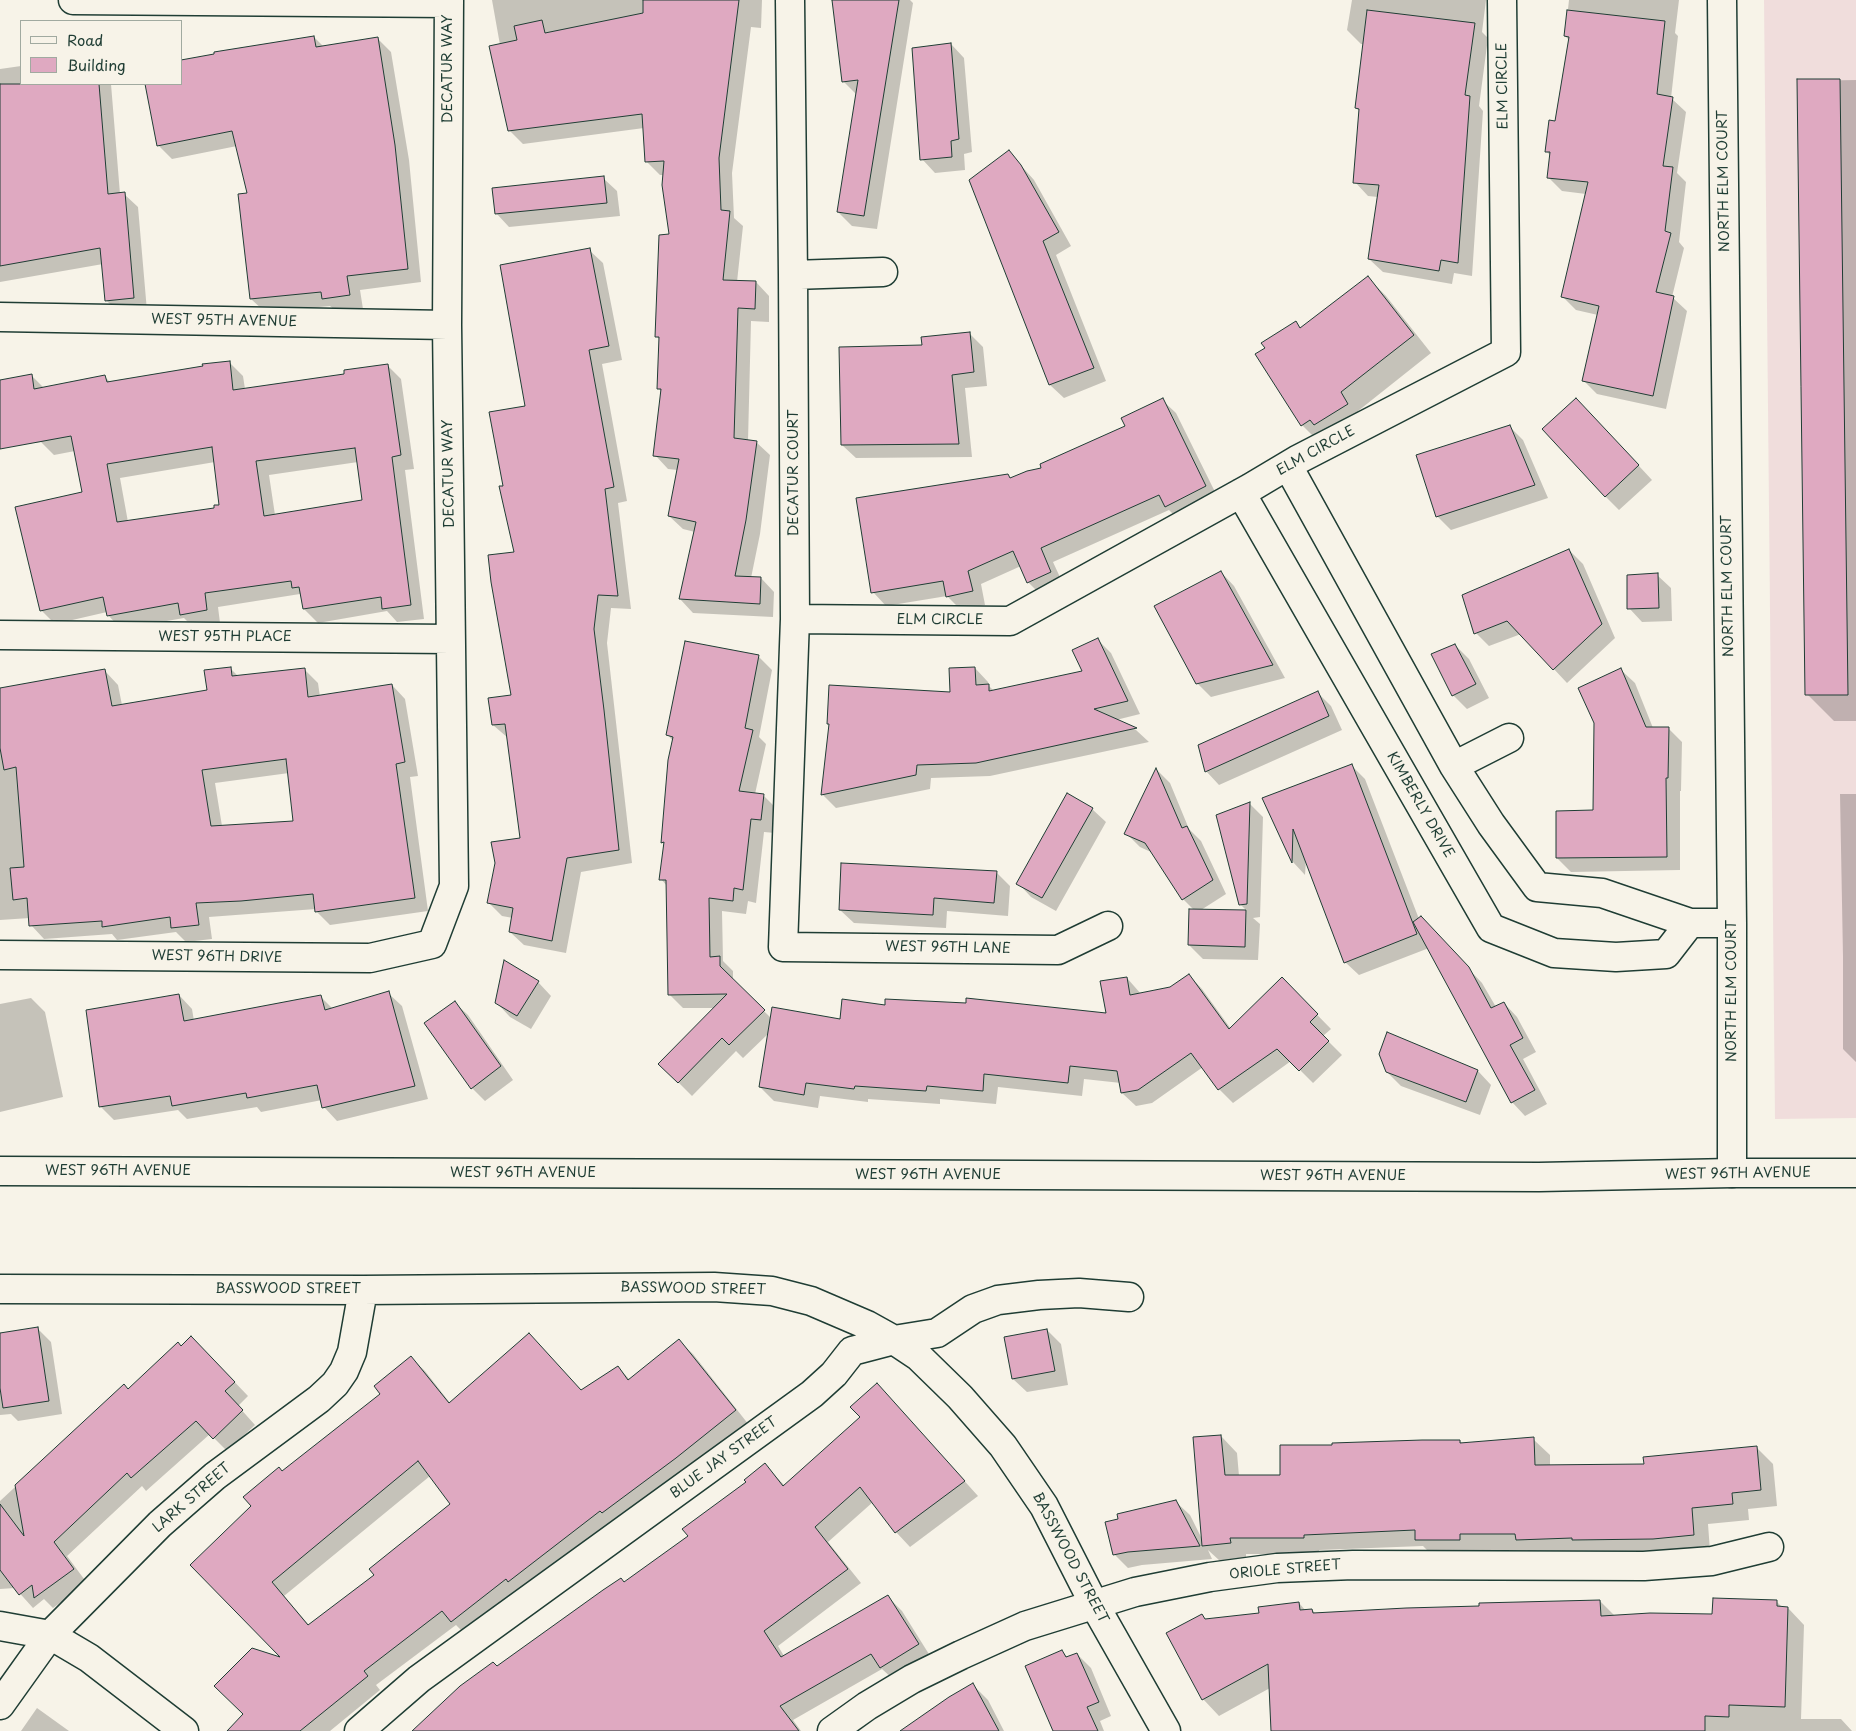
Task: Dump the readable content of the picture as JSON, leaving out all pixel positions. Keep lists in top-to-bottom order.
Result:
{
  "streets": {
    "street": [
      "DECATUR WAY",
      "ELM CIRCLE",
      "NORTH ELM COURT",
      "WEST 95TH AVENUE",
      "DECATUR COURT",
      "WEST 95TH PLACE",
      "KIMBERLY DRIVE",
      "WEST 96TH LANE",
      "WEST 96TH DRIVE",
      "WEST 96TH AVENUE",
      "BASSWOOD STREET",
      "BLUE JAY STREET",
      "LARK STREET",
      "ORIOLE STREET"
    ]
  },
  "crossings": [
    ["DECATUR WAY", "WEST 95TH AVENUE"],
    ["DECATUR WAY", "WEST 95TH PLACE"],
    ["DECATUR WAY", "WEST 96TH DRIVE"],
    ["ELM CIRCLE", "DECATUR COURT"],
    ["ELM CIRCLE", "KIMBERLY DRIVE"],
    ["NORTH ELM COURT", "WEST 96TH AVENUE"],
    ["DECATUR COURT", "WEST 96TH LANE"],
    ["BASSWOOD STREET", "BLUE JAY STREET"],
    ["BASSWOOD STREET", "LARK STREET"],
    ["BASSWOOD STREET", "ORIOLE STREET"]
  ],
  "legend": ["Road", "Building"]
}
